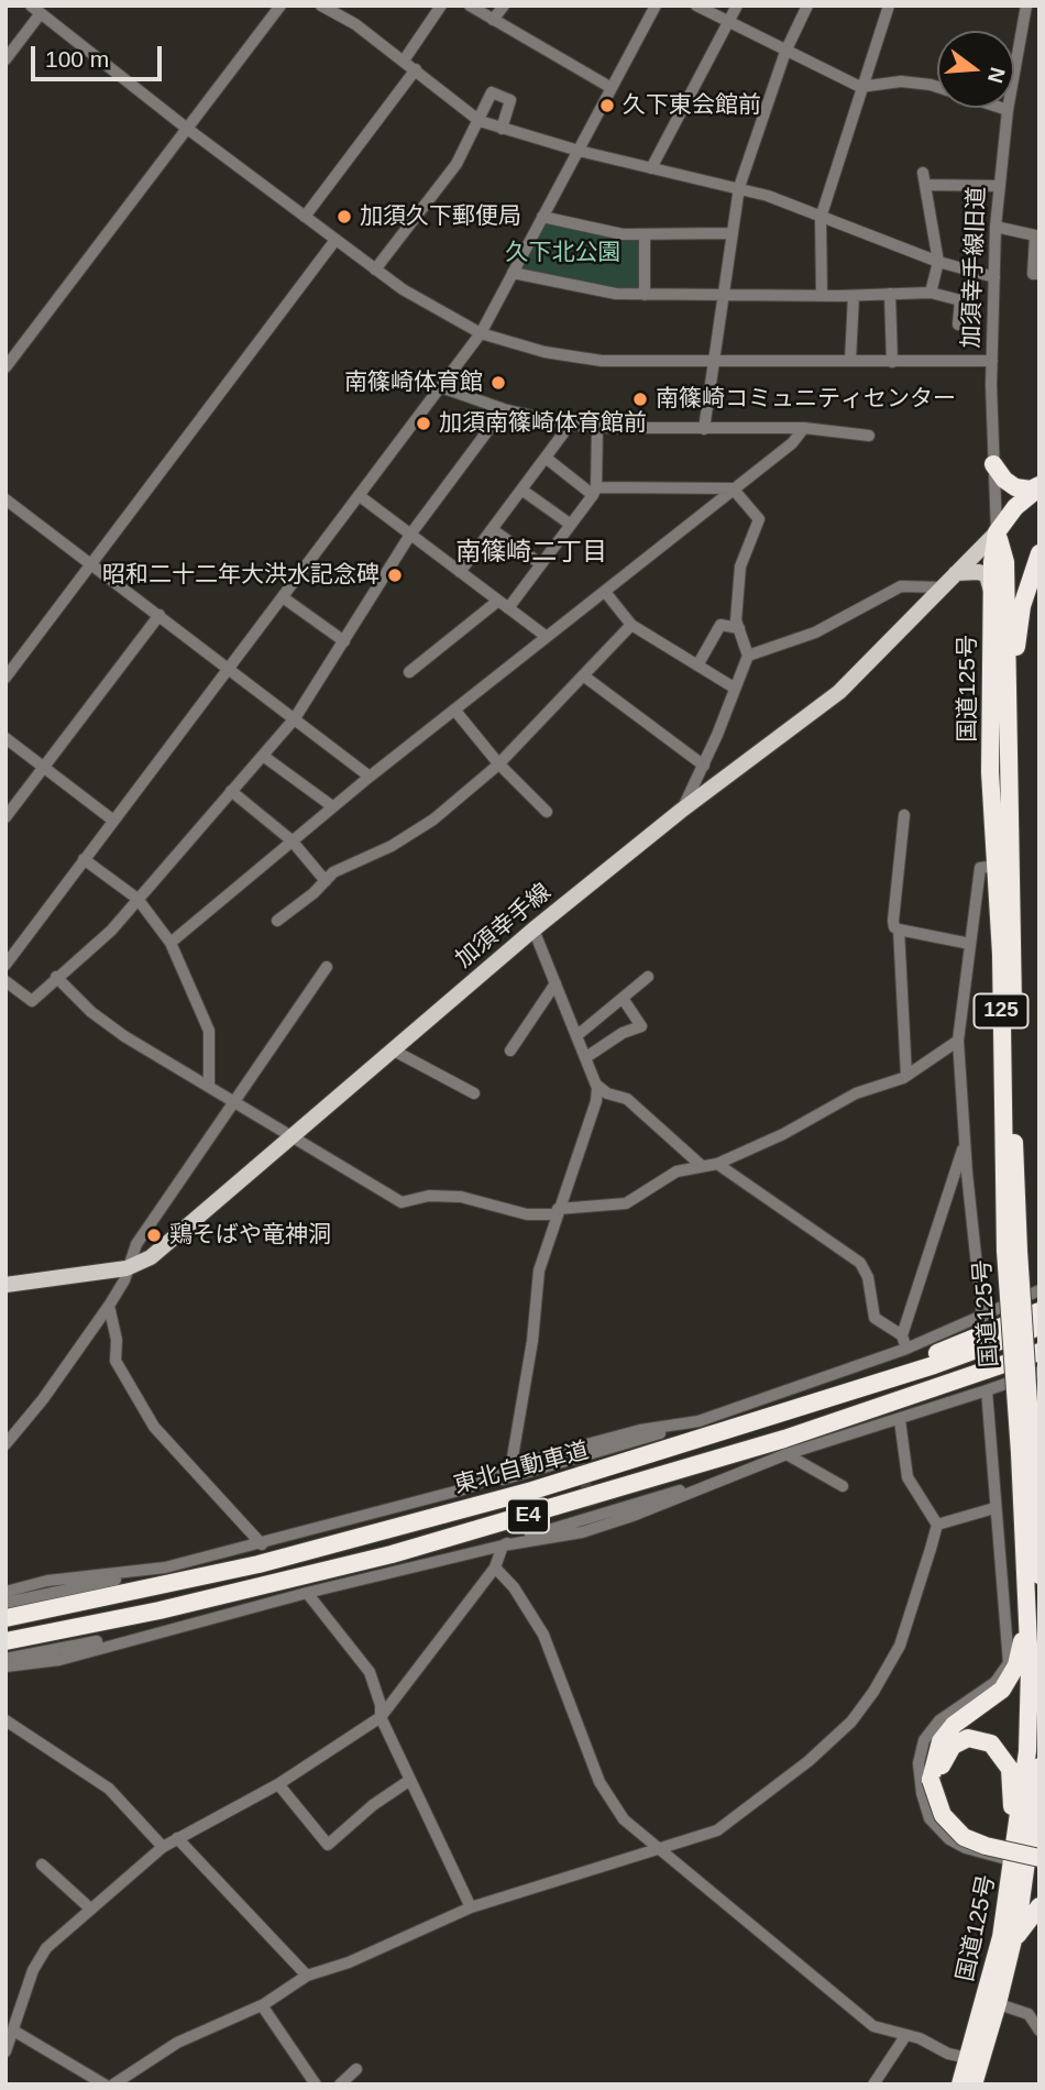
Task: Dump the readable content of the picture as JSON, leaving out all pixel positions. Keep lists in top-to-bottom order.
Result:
{
  "streets": {
    "highway": [
      "国道125号",
      "125",
      "東北自動車道",
      "E4"
    ],
    "main road": ["加須幸手線"],
    "street": ["加須幸手線旧道"]
  },
  "crossings": [
    ["加須幸手線旧道", "国道125号"],
    ["加須幸手線旧道", "加須幸手線"],
    ["国道125号", "加須幸手線"]
  ],
  "districts": ["南篠崎二丁目"],
  "parks": ["久下北公園"],
  "places": [
    "久下東会館前",
    "加須久下郵便局",
    "南篠崎体育館",
    "南篠崎コミュニティセンター",
    "加須南篠崎体育館前",
    "昭和二十二年大洪水記念碑",
    "鶏そばや竜神洞"
  ],
  "scale_bar": "100 m",
  "north": "right"
}
